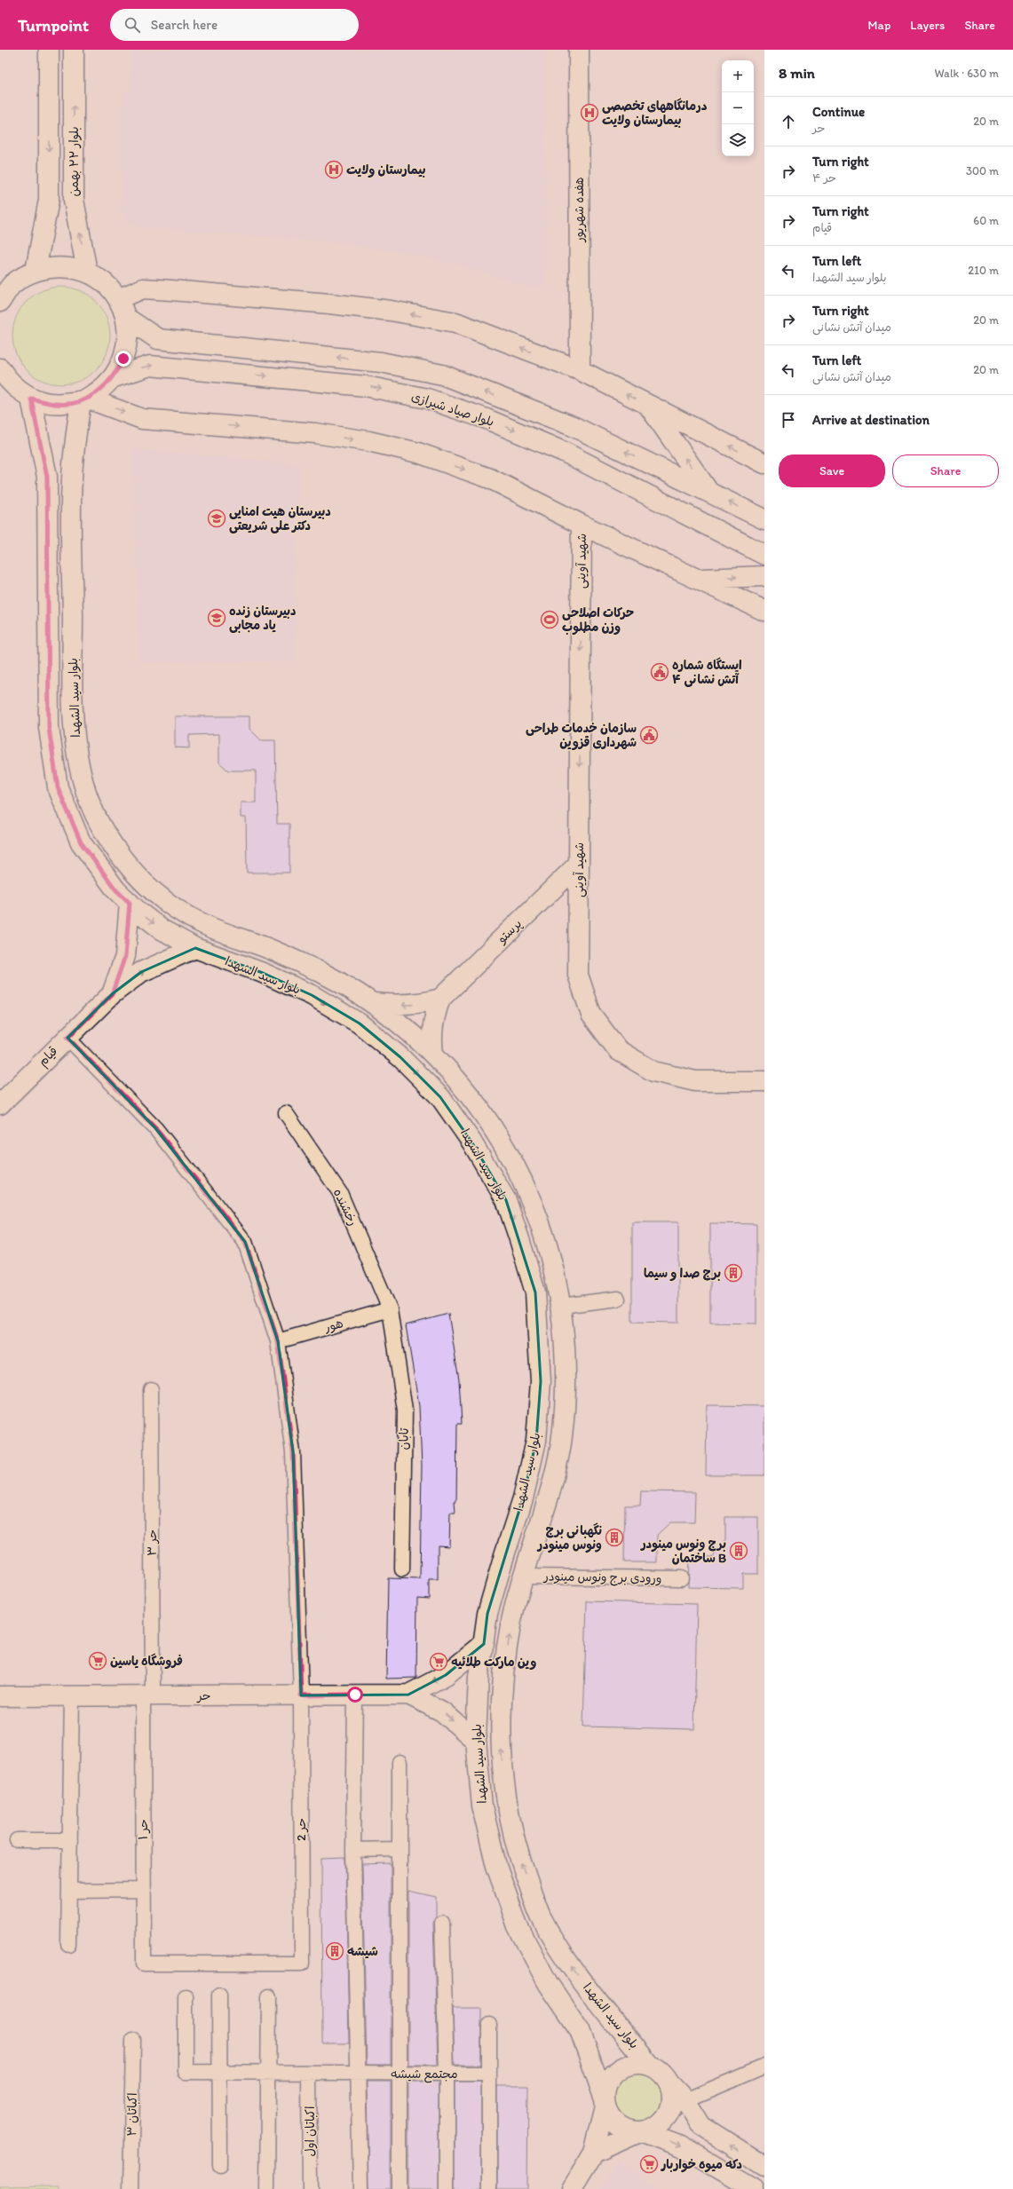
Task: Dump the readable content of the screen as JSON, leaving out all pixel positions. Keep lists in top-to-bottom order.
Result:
{
  "streets": {
    "main road": [
      "بلوار ۲۲ بهمن",
      "هفده شهریور",
      "بلوار صیاد شیرازی",
      "شهید آوینی",
      "بلوار سید الشهدا",
      "پرستو",
      "قیام",
      "حر"
    ],
    "street": [
      "رخشنده",
      "هور",
      "تابان",
      "حر ۳",
      "ورودی برج ونوس مینودر",
      "حر ۱",
      "حر 2",
      "مجتمع شیشه",
      "اکباتان ۳",
      "اکباتان اول"
    ]
  },
  "crossings": [
    ["شهید آوینی", "پرستو"],
    ["بلوار سید الشهدا", "پرستو"],
    ["بلوار سید الشهدا", "قیام"],
    ["بلوار سید الشهدا", "ورودی برج ونوس مینودر"],
    ["بلوار سید الشهدا", "حر"],
    ["قیام", "حر 2"],
    ["رخشنده", "هور"],
    ["رخشنده", "تابان"],
    ["هور", "تابان"],
    ["هور", "حر 2"],
    ["حر ۳", "حر"],
    ["حر ۳", "حر ۱"],
    ["حر", "حر ۱"],
    ["حر", "حر 2"],
    ["حر ۱", "حر 2"],
    ["مجتمع شیشه", "اکباتان اول"]
  ],
  "one_way": ["شهید آوینی"],
  "places": {
    "hospital": ["درمانگاههای تخصصی بیمارستان ولایت", "بیمارستان ولایت"],
    "school or university": ["دبیرستان هیت امنایی دکتر علی شریعتی", "دبیرستان زنده یاد مجابی"],
    "sports": ["حرکات اصلاحی وزن مطلوب"],
    "public building": ["ایستگاه شماره ۴ آتش نشانی", "سازمان خدمات طراحی شهرداری قزوین"],
    "building": [
      "برج صدا و سیما",
      "نگهبانی برج ونوس مینودر",
      "برج ونوس مینودر ساختمان B",
      "شیشه"
    ],
    "supermarket": ["فروشگاه یاسین", "وین مارکت طلائیه", "دکه میوه خواربار"]
  },
  "page": {
    "header": "Turnpoint",
    "search": "Search here",
    "nav": ["Map", "Layers", "Share"],
    "heading": ["8 min", "Walk · 630 m"],
    "map_buttons": ["+", "−"],
    "list": [
      ["Continue", "حر", "20 m"],
      ["Turn right", "حر ۴", "300 m"],
      ["Turn right", "قیام", "60 m"],
      ["Turn left", "بلوار سید الشهدا", "210 m"],
      ["Turn right", "میدان آتش نشانی", "20 m"],
      ["Turn left", "میدان آتش نشانی", "20 m"],
      "Arrive at destination"
    ],
    "buttons": ["Save", "Share"]
  }
}
